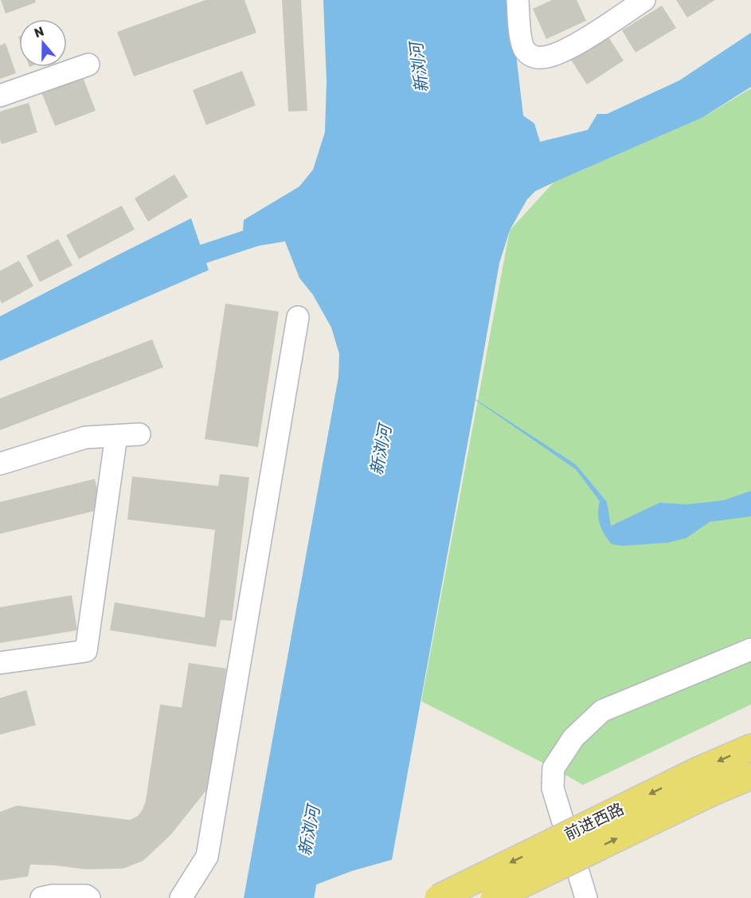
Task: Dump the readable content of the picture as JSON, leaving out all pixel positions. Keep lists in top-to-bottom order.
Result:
{
  "streets": {
    "main road": ["前进西路"]
  },
  "water": ["新浏河"],
  "north": "top"
}
